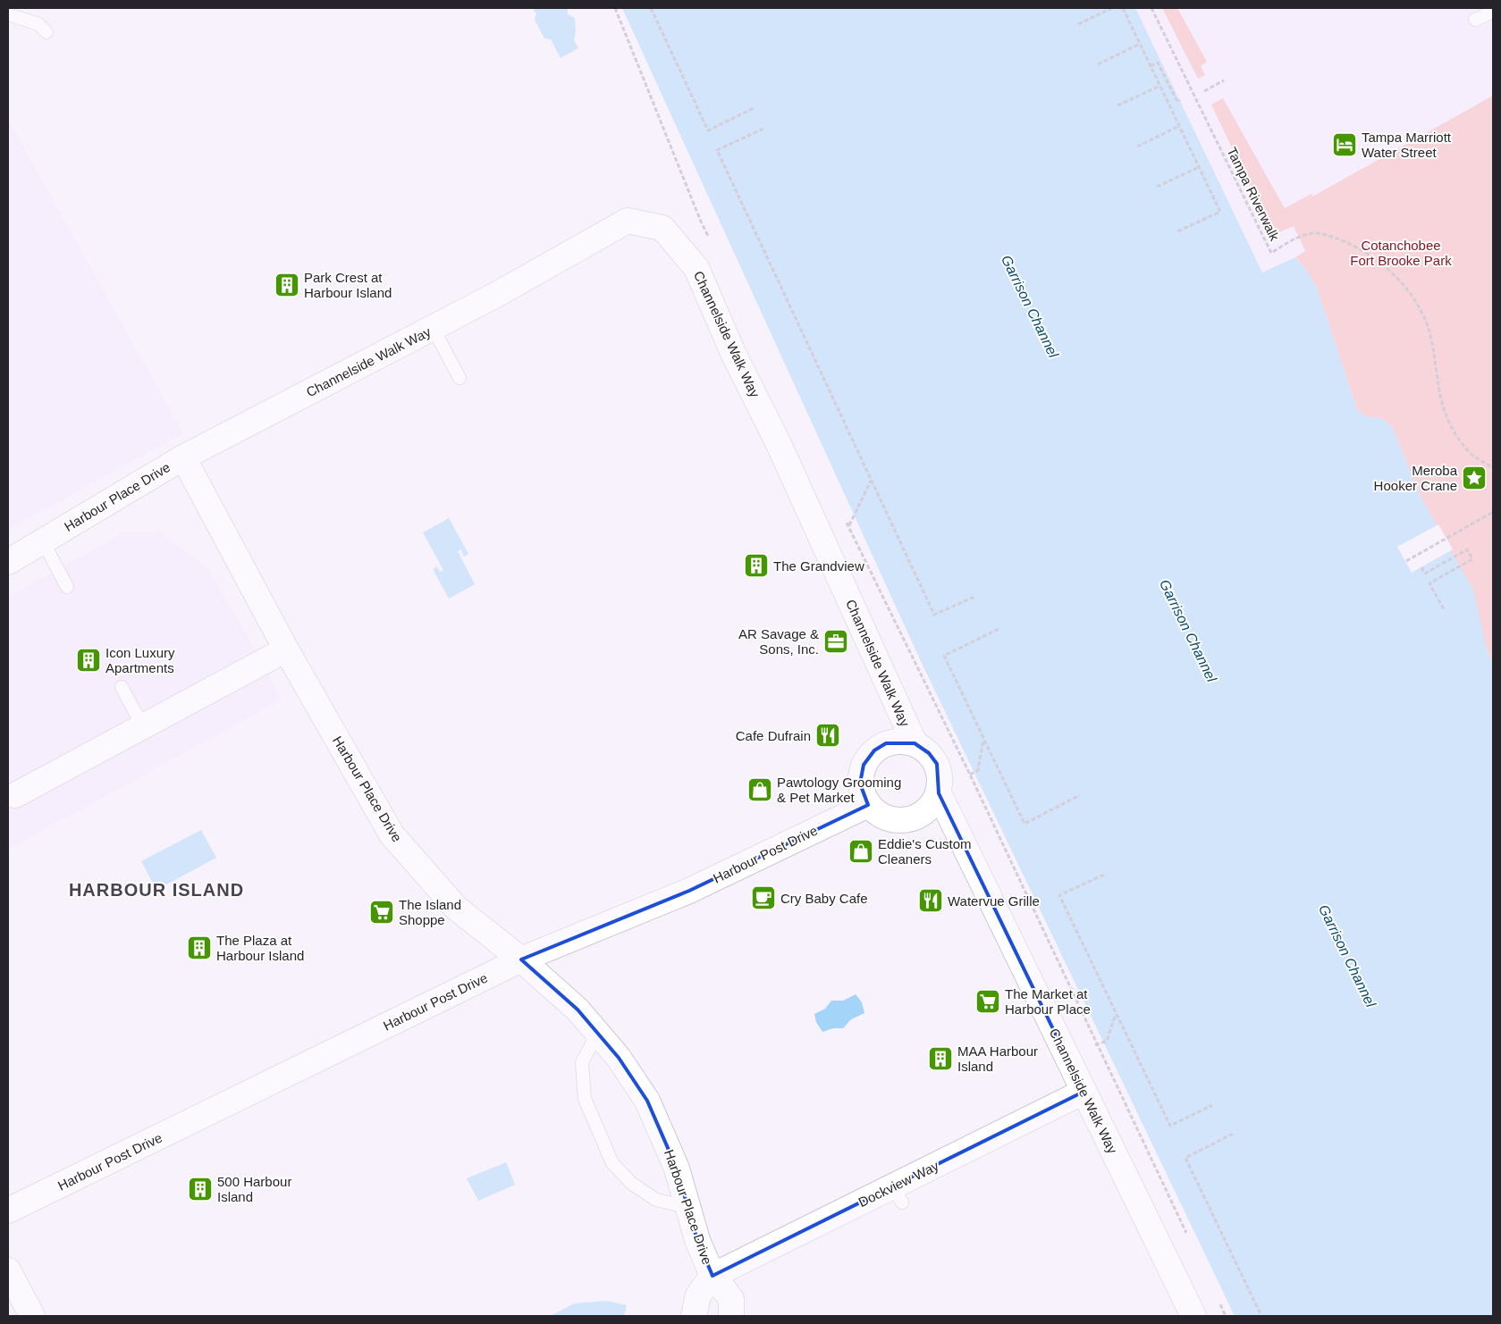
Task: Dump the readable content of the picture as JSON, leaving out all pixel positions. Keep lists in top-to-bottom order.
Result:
{
  "streets": {
    "street": [
      "Channelside Walk Way",
      "Harbour Place Drive",
      "Harbour Post Drive",
      "Dockview Way"
    ],
    "path": ["Tampa Riverwalk"]
  },
  "crossings": [
    ["Channelside Walk Way", "Harbour Place Drive"],
    ["Channelside Walk Way", "Harbour Post Drive"],
    ["Channelside Walk Way", "Dockview Way"],
    ["Harbour Place Drive", "Harbour Post Drive"],
    ["Harbour Place Drive", "Dockview Way"]
  ],
  "districts": ["HARBOUR ISLAND"],
  "water": ["Garrison Channel"],
  "parks": ["Cotanchobee Fort Brooke Park"],
  "places": {
    "hotel": ["Tampa Marriott Water Street"],
    "building": [
      "Park Crest at Harbour Island",
      "The Grandview",
      "Icon Luxury Apartments",
      "The Plaza at Harbour Island",
      "MAA Harbour Island",
      "500 Harbour Island"
    ],
    "place": ["Meroba Hooker Crane"],
    "office": ["AR Savage & Sons, Inc."],
    "restaurant": ["Cafe Dufrain", "Watervue Grille"],
    "shop": ["Pawtology Grooming & Pet Market", "Eddie's Custom Cleaners"],
    "cafe": ["Cry Baby Cafe"],
    "supermarket": ["The Island Shoppe", "The Market at Harbour Place"]
  }
}
